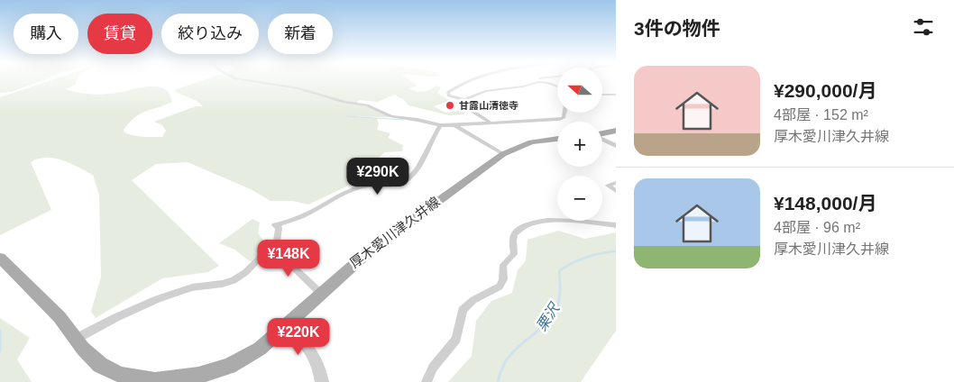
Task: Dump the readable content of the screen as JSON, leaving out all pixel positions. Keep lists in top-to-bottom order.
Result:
{
  "streets": {
    "main road": ["厚木愛川津久井線"]
  },
  "water": ["栗沢"],
  "places": ["甘露山清徳寺"],
  "north": "left",
  "page": {
    "heading": "3件の物件",
    "chip": [
      "購入",
      "賃貸",
      "絞り込み",
      "新着"
    ],
    "list": [
      {
        "name": "¥290,000/月",
        "note": "4部屋 · 152 m² · 厚木愛川津久井線"
      },
      {
        "name": "¥148,000/月",
        "note": "4部屋 · 96 m² · 厚木愛川津久井線"
      }
    ],
    "map_buttons": ["+", "−"],
    "price": ["¥290K", "¥148K", "¥220K"]
  }
}
